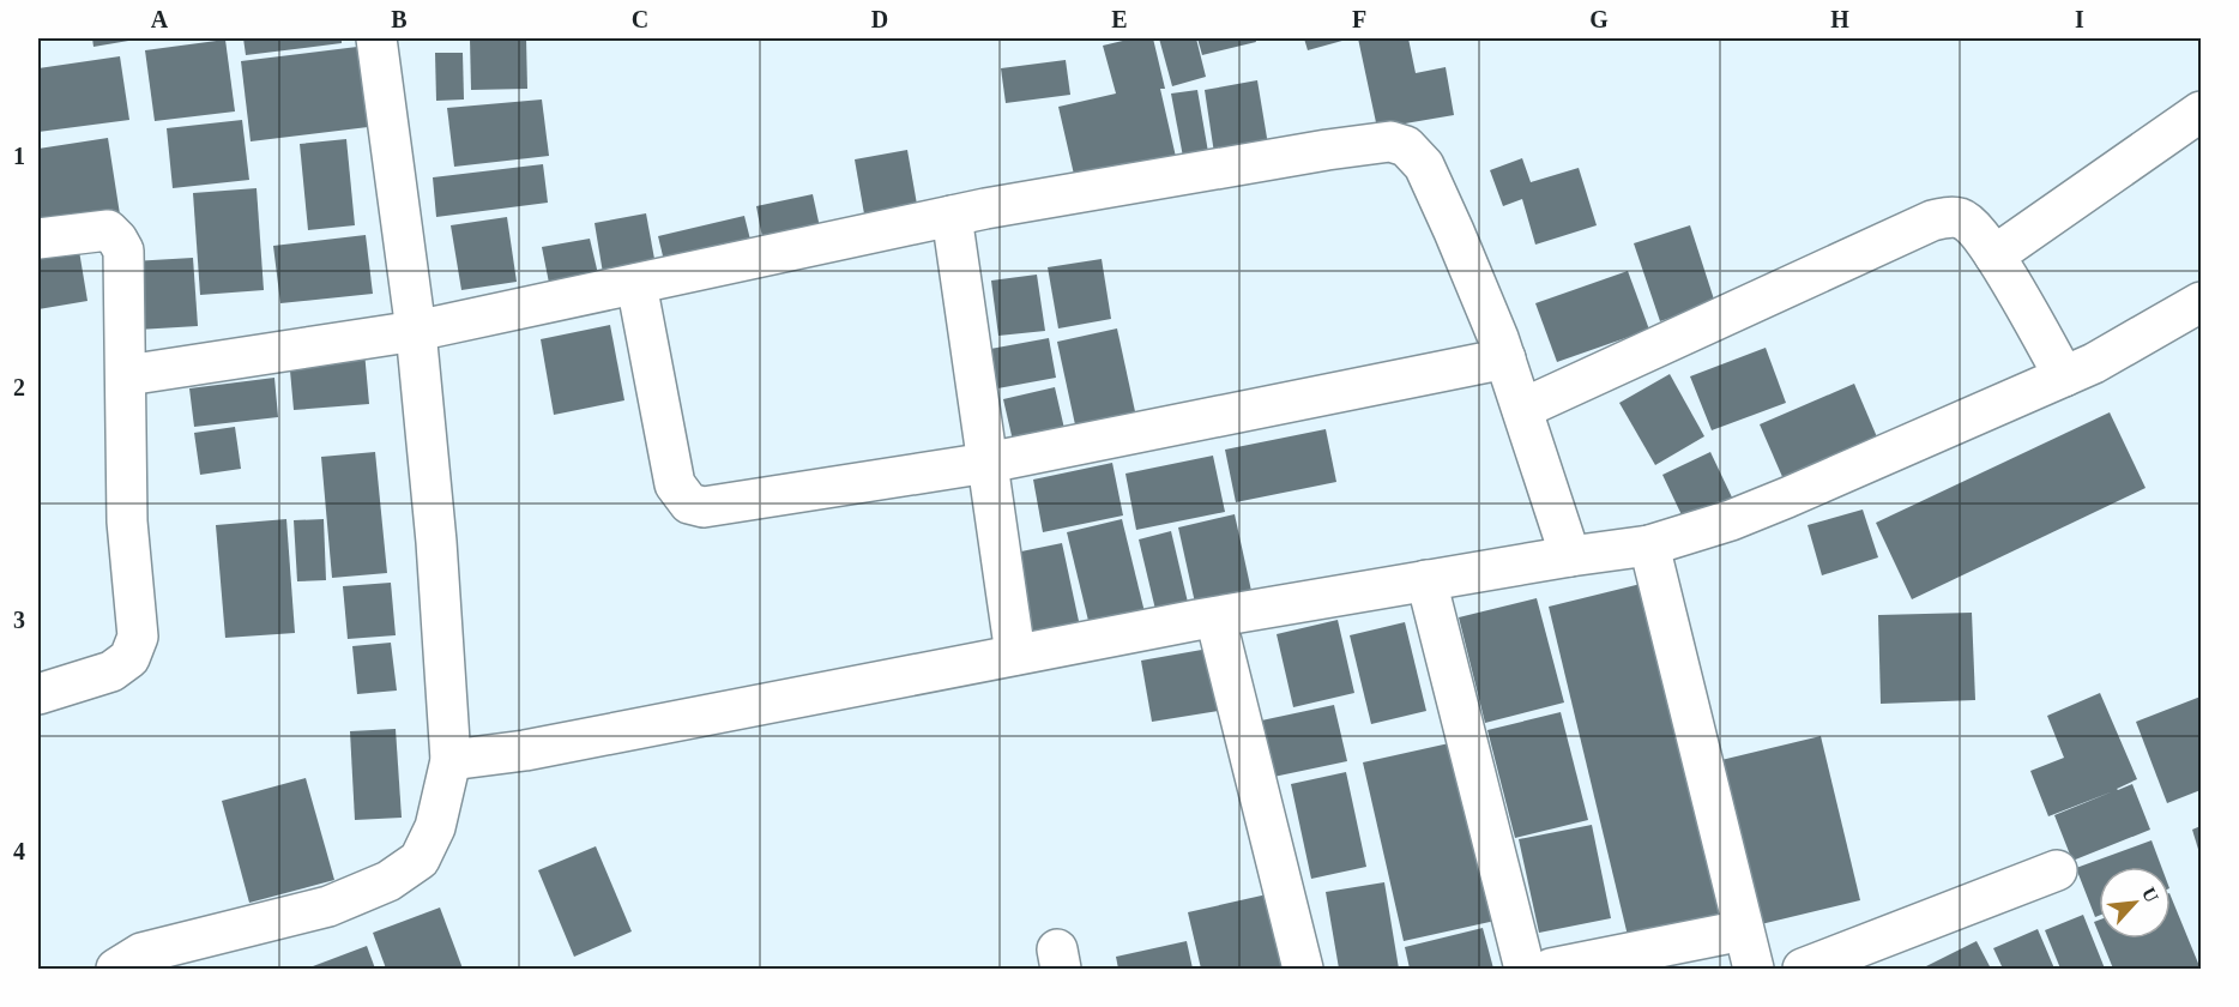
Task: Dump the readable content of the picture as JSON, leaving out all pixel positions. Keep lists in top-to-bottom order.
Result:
{
  "north": "top right",
  "grid": {
    "columns": [
      "A",
      "B",
      "C",
      "D",
      "E",
      "F",
      "G",
      "H",
      "I"
    ],
    "rows": [
      "1",
      "2",
      "3",
      "4"
    ]
  }
}
